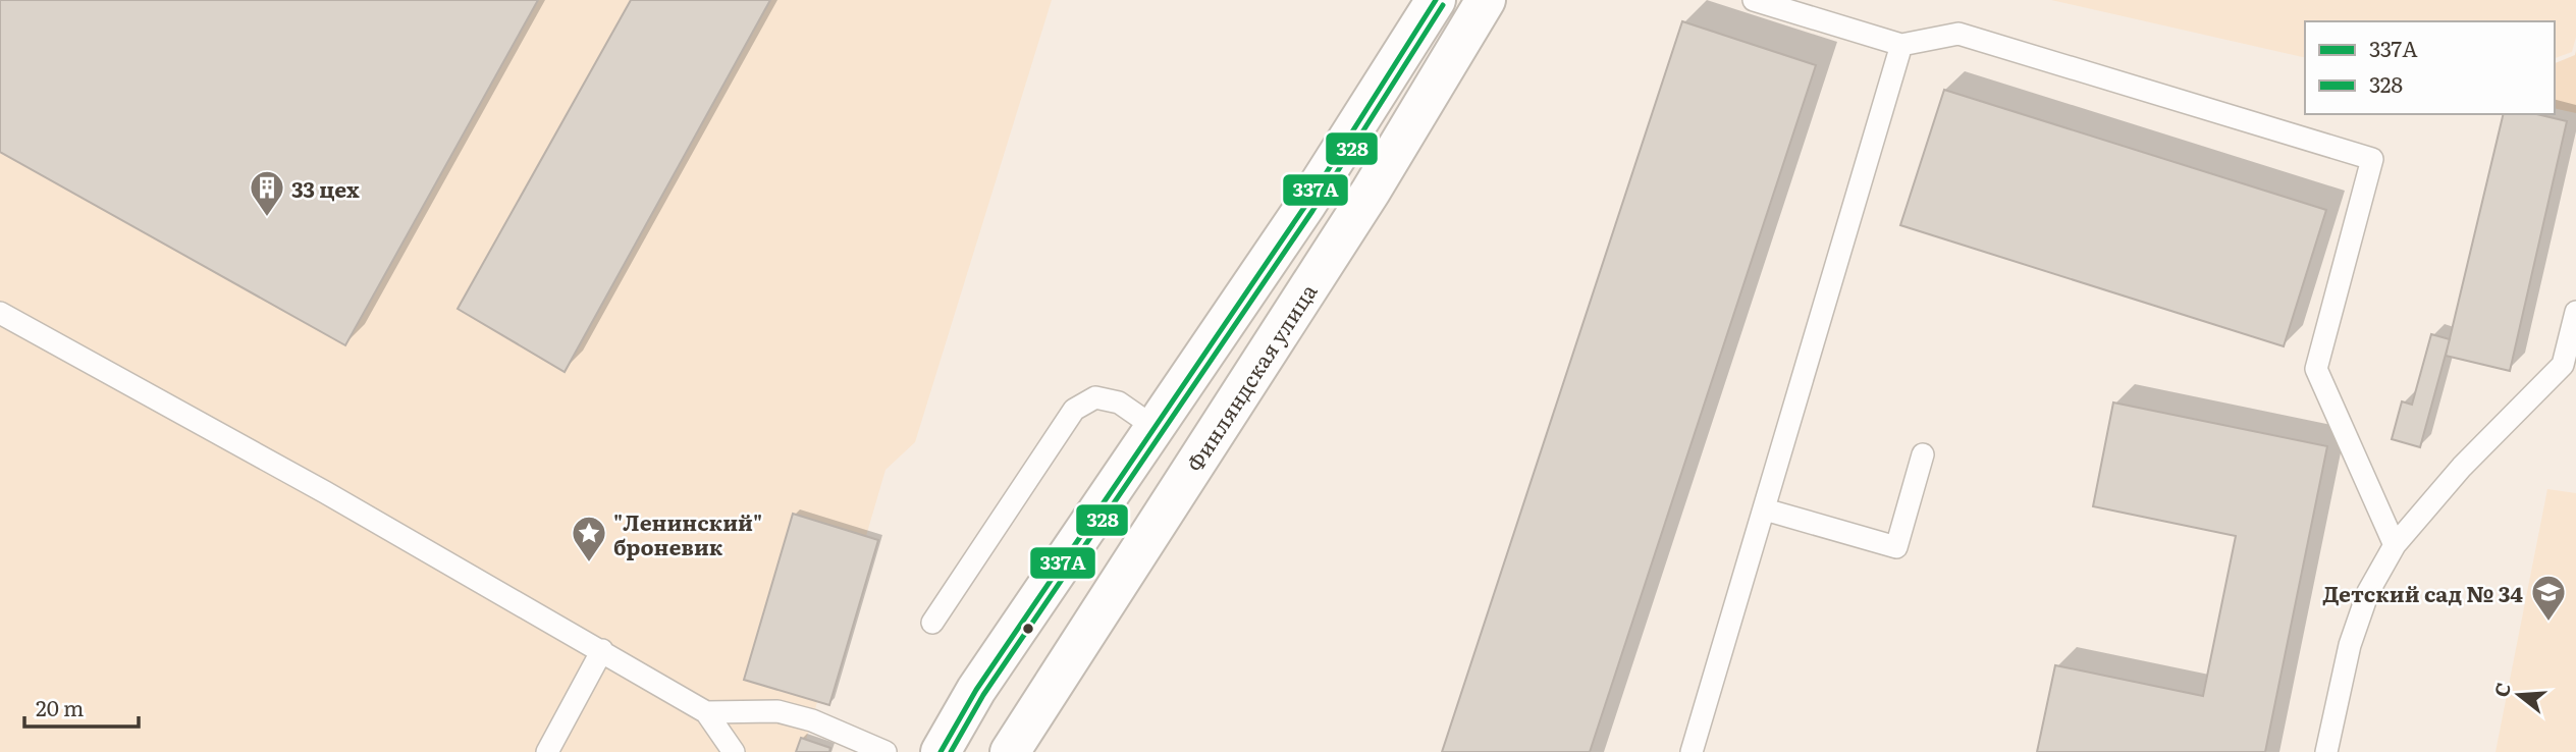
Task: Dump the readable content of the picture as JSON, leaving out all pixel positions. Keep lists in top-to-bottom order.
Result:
{
  "streets": {
    "street": ["Финляндская улица"]
  },
  "places": {
    "building": ["33 цех"],
    "place": ["\"Ленинский\" броневик"],
    "school or university": ["Детский сад № 34"]
  },
  "lines": ["transit line 337А", "transit line 328"],
  "legend": ["337А", "328"],
  "scale_bar": "20 m",
  "north": "left"
}
